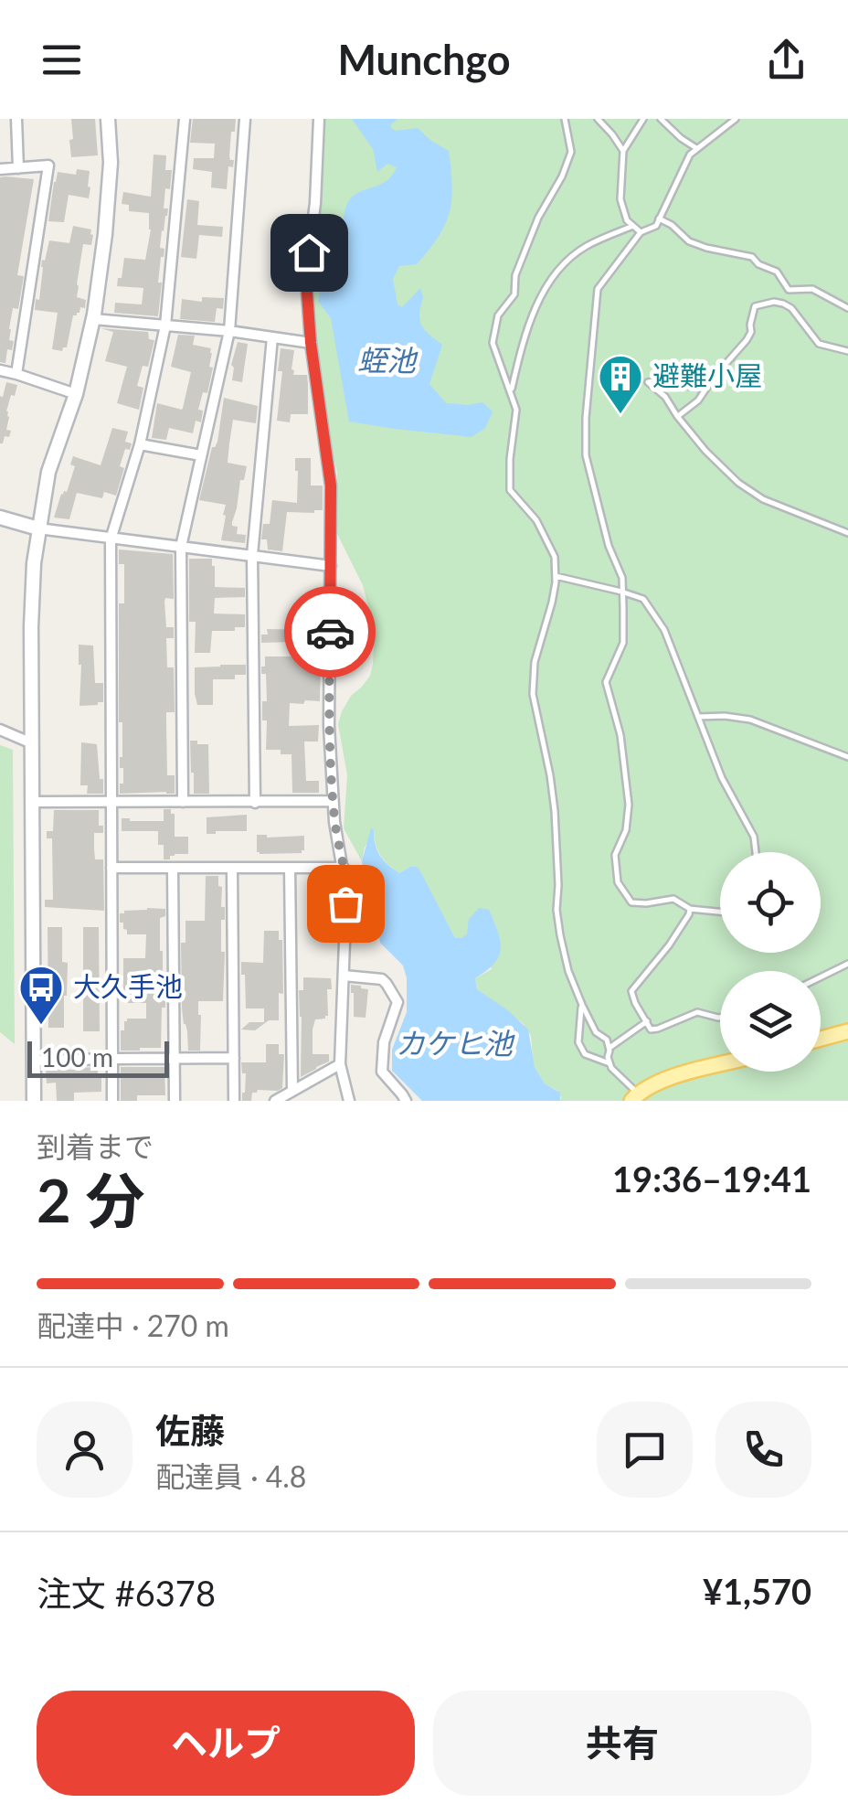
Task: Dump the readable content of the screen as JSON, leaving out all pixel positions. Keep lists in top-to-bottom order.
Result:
{
  "water": ["蛭池", "カケヒ池"],
  "places": {
    "building": ["避難小屋"],
    "bus stop": ["大久手池"]
  },
  "scale_bar": "100 m",
  "page": {
    "header": "Munchgo",
    "scale": "100 m",
    "heading": ["2 分", "到着まで", "19:36–19:41"],
    "panel": [
      "佐藤",
      "配達員 · 4.8",
      "注文 #6378",
      "¥1,570"
    ],
    "bar": "配達中 · 270 m",
    "buttons": ["ヘルプ", "共有"]
  }
}
